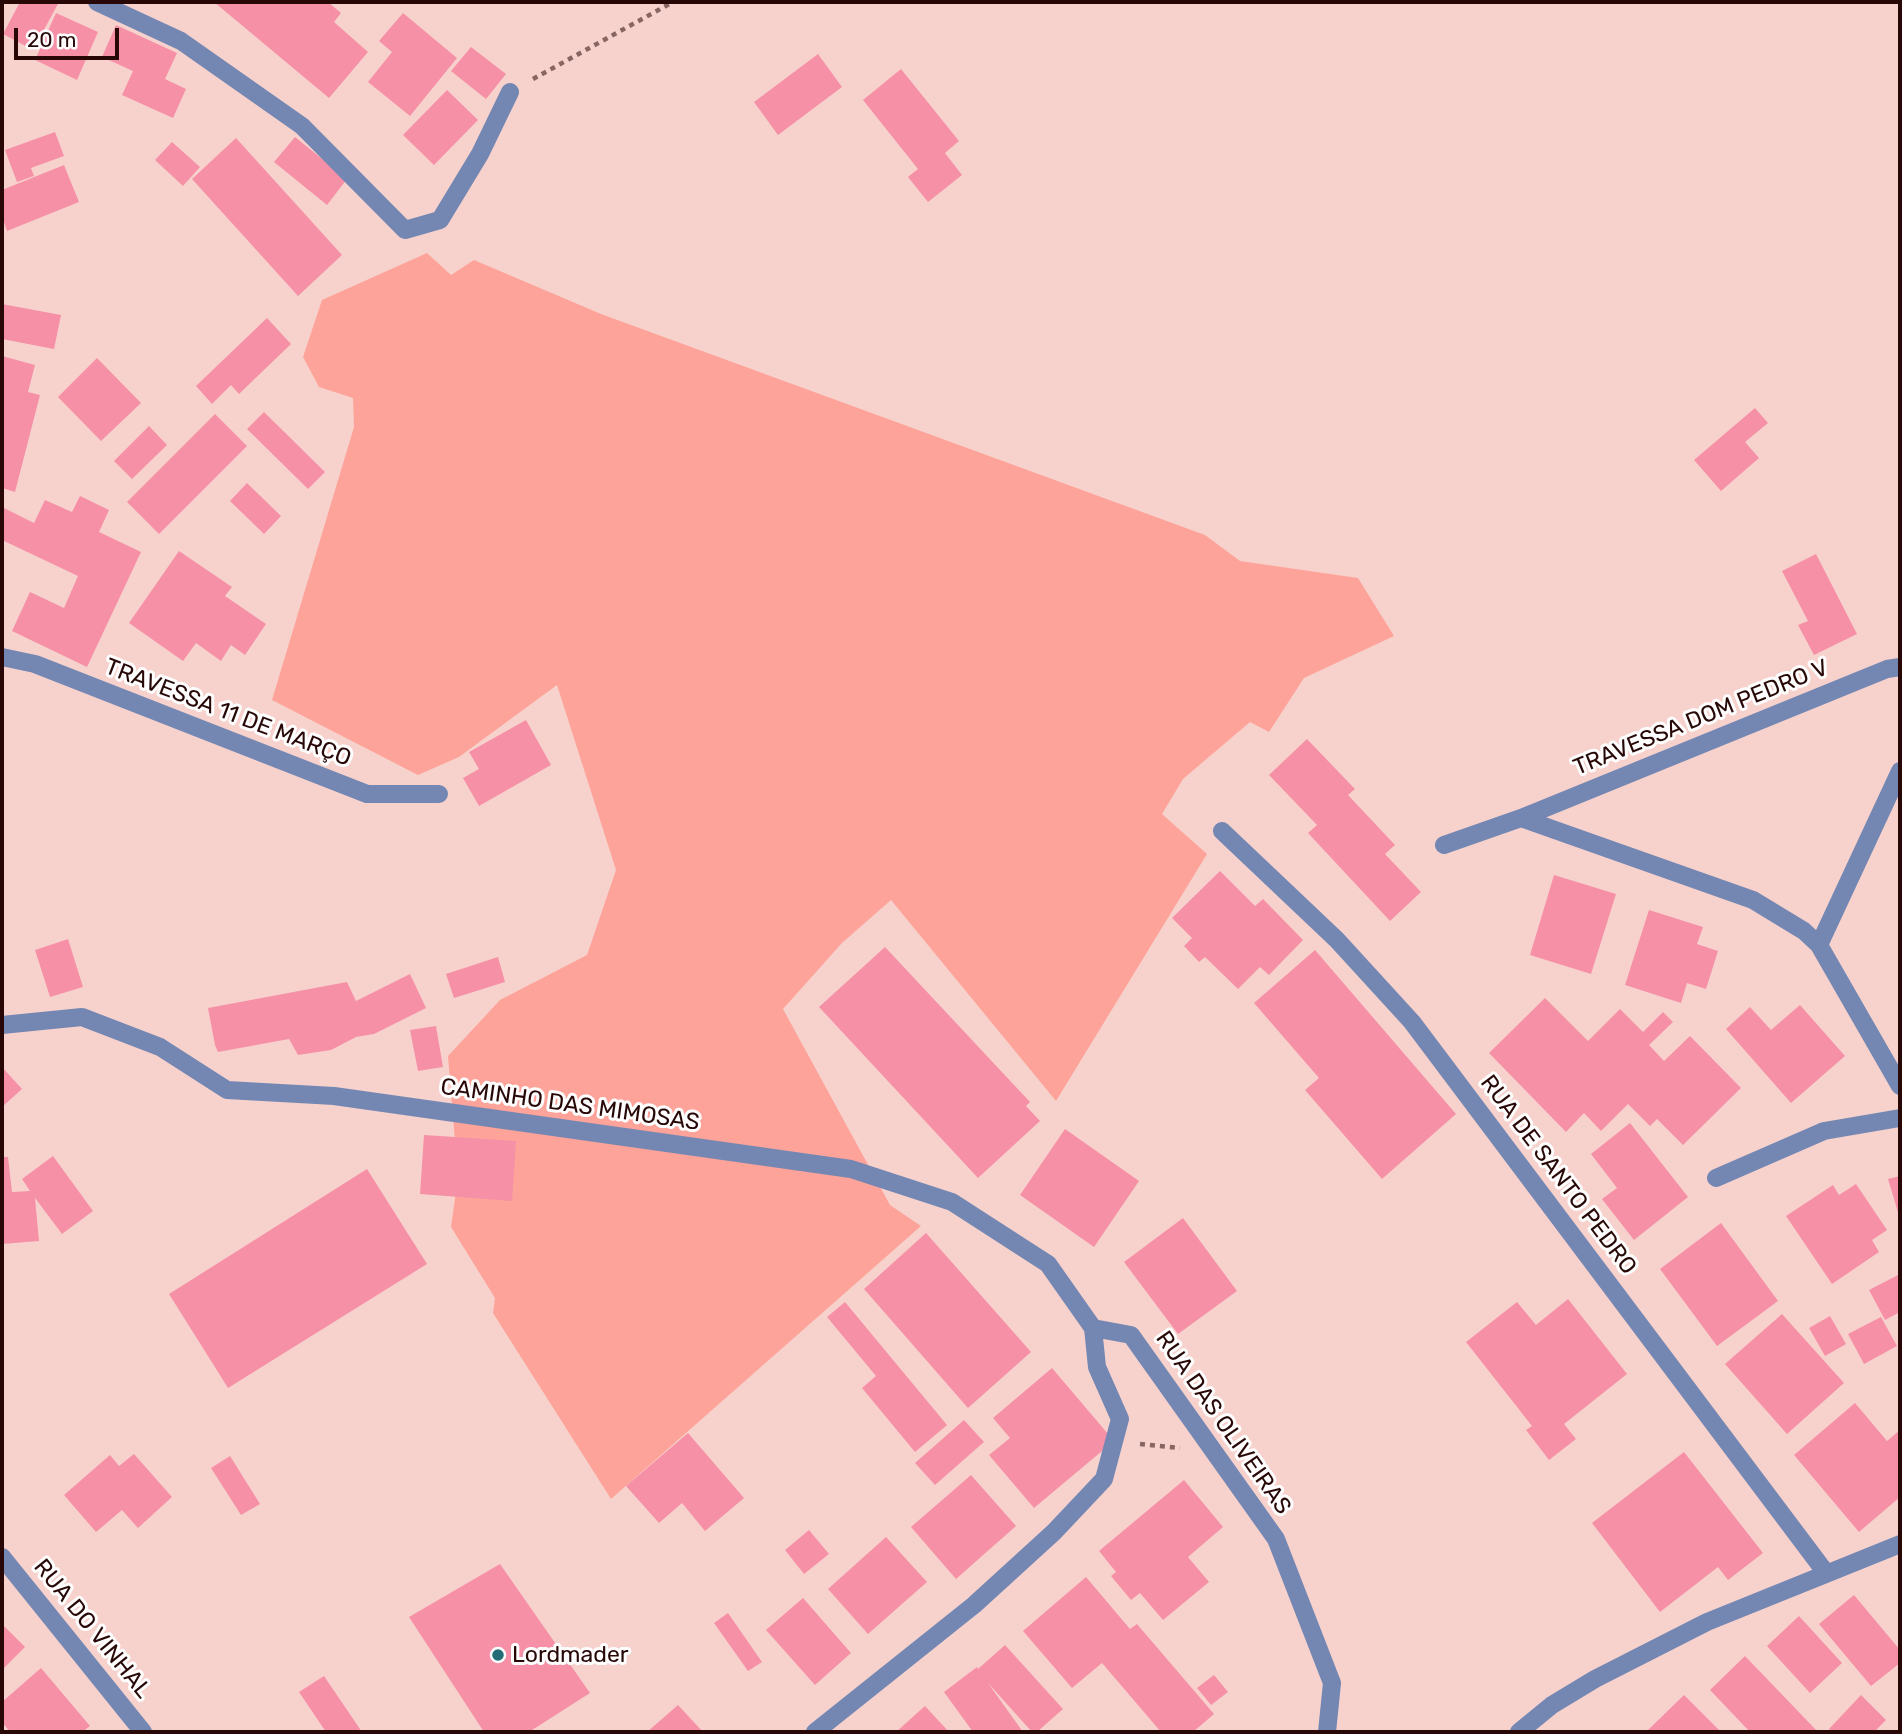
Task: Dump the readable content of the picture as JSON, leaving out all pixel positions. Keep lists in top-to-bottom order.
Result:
{
  "streets": {
    "street": [
      "TRAVESSA 11 DE MARÇO",
      "TRAVESSA DOM PEDRO V",
      "CAMINHO DAS MIMOSAS",
      "RUA DE SANTO PEDRO",
      "RUA DAS OLIVEIRAS",
      "RUA DO VINHAL"
    ]
  },
  "crossings": [
    ["CAMINHO DAS MIMOSAS", "RUA DAS OLIVEIRAS"]
  ],
  "places": ["Lordmader"],
  "scale_bar": "20 m"
}
